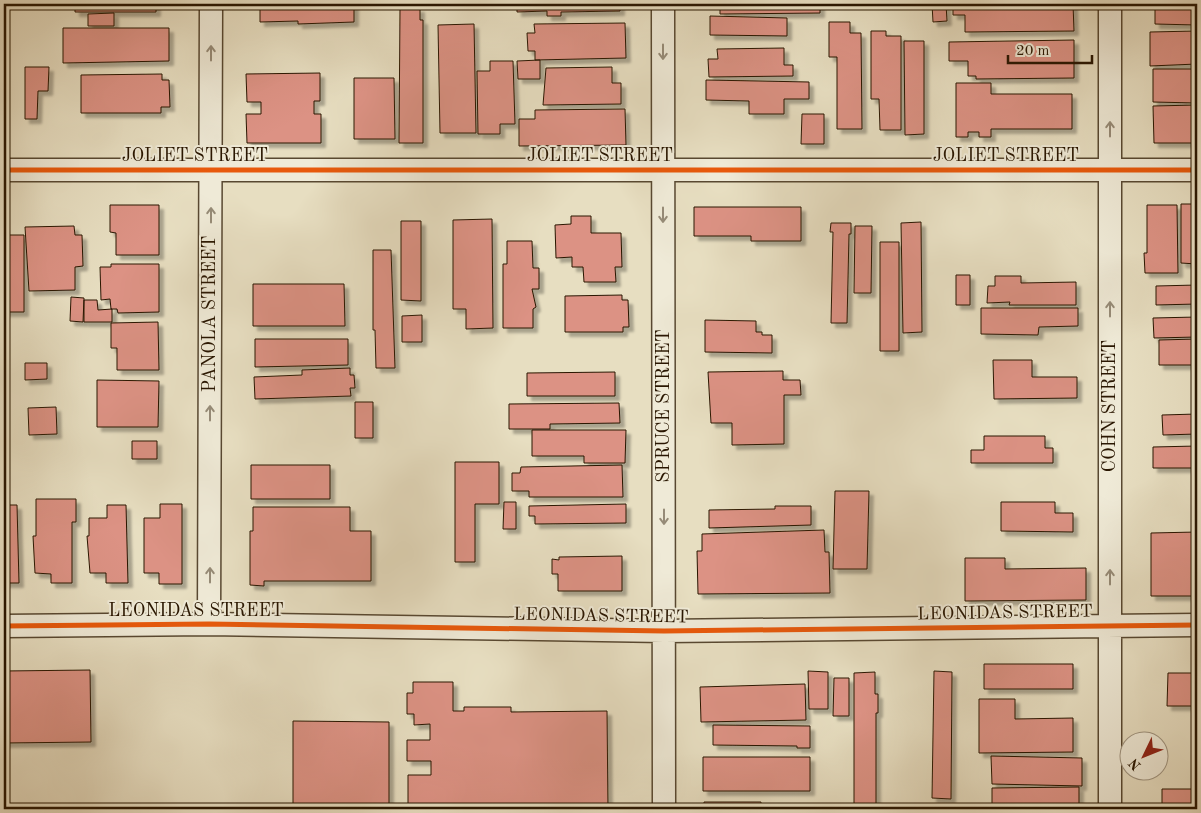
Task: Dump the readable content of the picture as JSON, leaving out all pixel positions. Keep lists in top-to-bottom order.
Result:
{
  "streets": {
    "street": [
      "JOLIET STREET",
      "PANOLA STREET",
      "SPRUCE STREET",
      "COHN STREET",
      "LEONIDAS STREET"
    ]
  },
  "crossings": [
    ["JOLIET STREET", "PANOLA STREET"],
    ["JOLIET STREET", "SPRUCE STREET"],
    ["JOLIET STREET", "COHN STREET"],
    ["PANOLA STREET", "LEONIDAS STREET"],
    ["SPRUCE STREET", "LEONIDAS STREET"],
    ["COHN STREET", "LEONIDAS STREET"]
  ],
  "one_way": ["PANOLA STREET", "SPRUCE STREET", "COHN STREET"],
  "scale_bar": "20 m",
  "north": "bottom left"
}
